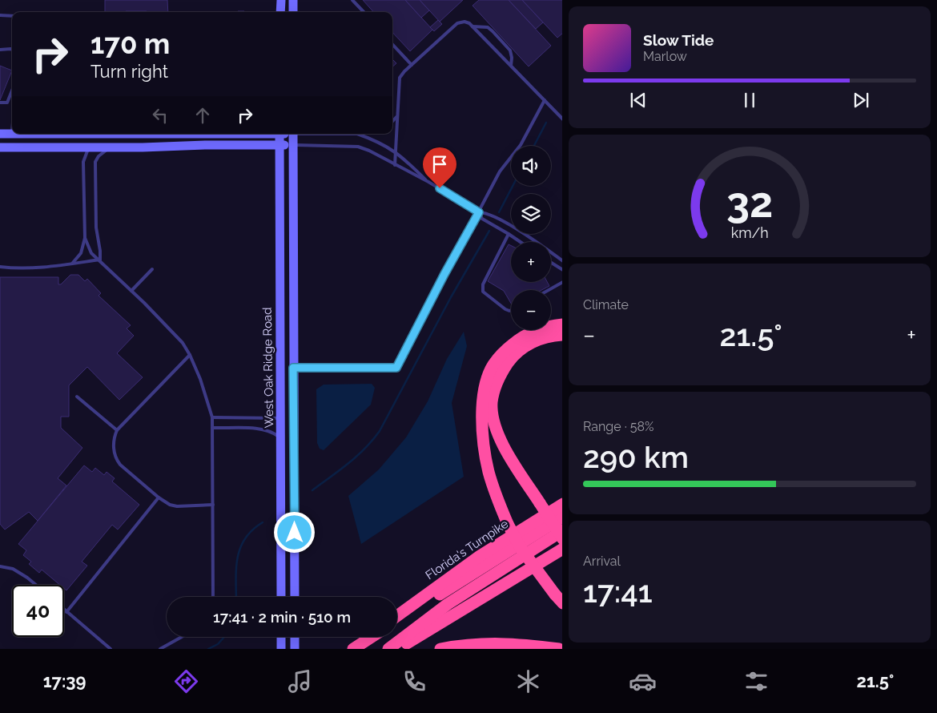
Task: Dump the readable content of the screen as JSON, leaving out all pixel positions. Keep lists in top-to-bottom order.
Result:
{
  "streets": {
    "highway": ["Florida's Turnpike"],
    "street": ["West Oak Ridge Road"]
  },
  "page": {
    "turn": ["170 m", "Turn right"],
    "song": ["Slow Tide", "Marlow"],
    "map_buttons": ["+", "−"],
    "tile": [
      "Climate",
      ["Range · 58%", "290 km"],
      ["Arrival", "17:41"]
    ],
    "heat": ["−", "21.5°", "+"],
    "limit": "40",
    "trip": "17:41 · 2 min · 510 m",
    "tabs": ["17:39", "21.5°"],
    "gauge": ["32", "km/h"]
  }
}
